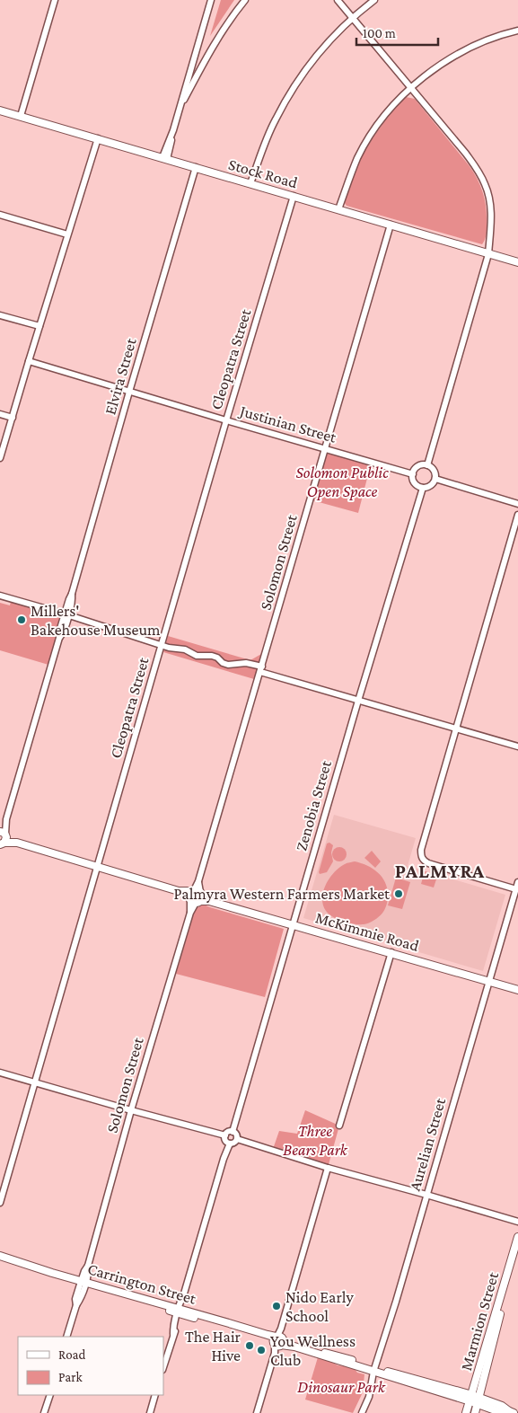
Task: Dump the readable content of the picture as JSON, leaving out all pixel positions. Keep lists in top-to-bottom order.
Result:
{
  "streets": {
    "main road": [
      "Stock Road",
      "McKimmie Road",
      "Carrington Street",
      "Marmion Street"
    ],
    "street": [
      "Cleopatra Street",
      "Elvira Street",
      "Justinian Street",
      "Solomon Street",
      "Zenobia Street",
      "Aurelian Street"
    ]
  },
  "crossings": [
    ["Stock Road", "Cleopatra Street"],
    ["Stock Road", "Elvira Street"],
    ["Stock Road", "Solomon Street"],
    ["Cleopatra Street", "Justinian Street"],
    ["Elvira Street", "Justinian Street"],
    ["Justinian Street", "Solomon Street"],
    ["Justinian Street", "Zenobia Street"],
    ["Solomon Street", "McKimmie Road"],
    ["Solomon Street", "Carrington Street"],
    ["Zenobia Street", "McKimmie Road"],
    ["McKimmie Road", "Aurelian Street"],
    ["Aurelian Street", "Carrington Street"],
    ["Carrington Street", "Marmion Street"]
  ],
  "districts": ["PALMYRA"],
  "parks": ["Solomon Public Open Space", "Three Bears Park", "Dinosaur Park"],
  "places": [
    "Millers' Bakehouse Museum",
    "Palmyra Western Farmers Market",
    "Nido Early School",
    "The Hair Hive",
    "You Wellness Club"
  ],
  "legend": ["Road", "Park"],
  "scale_bar": "100 m"
}
